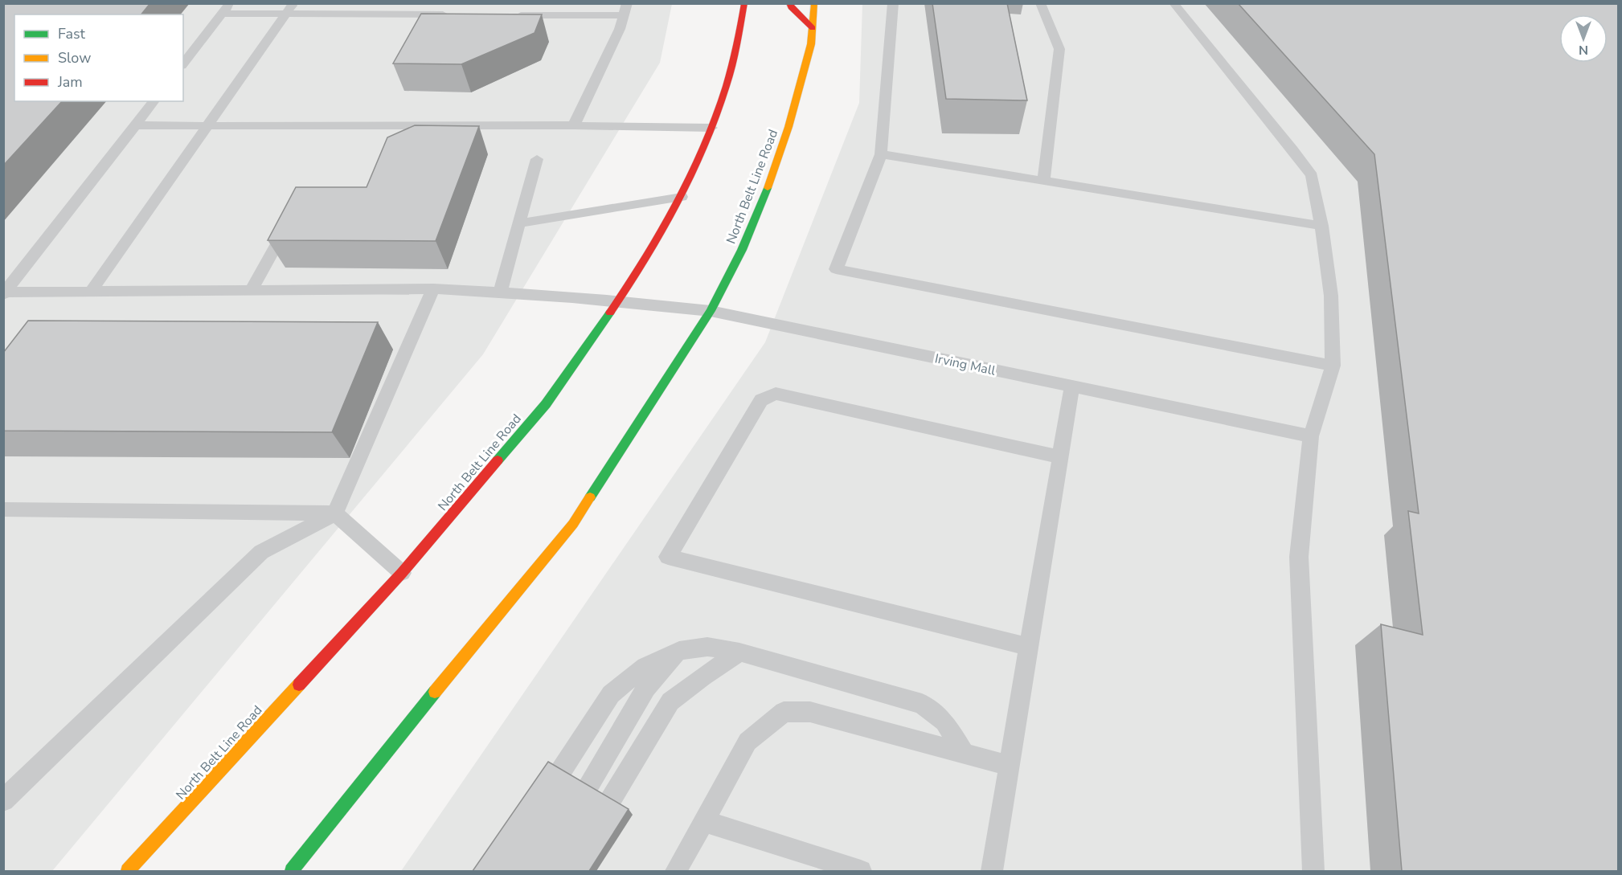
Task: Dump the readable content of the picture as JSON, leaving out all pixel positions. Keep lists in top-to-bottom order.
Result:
{
  "streets": {
    "main road": ["North Belt Line Road"],
    "lane": ["Irving Mall"]
  },
  "crossings": [
    ["North Belt Line Road", "Irving Mall"]
  ],
  "legend": ["Fast", "Slow", "Jam"],
  "north": "bottom"
}
